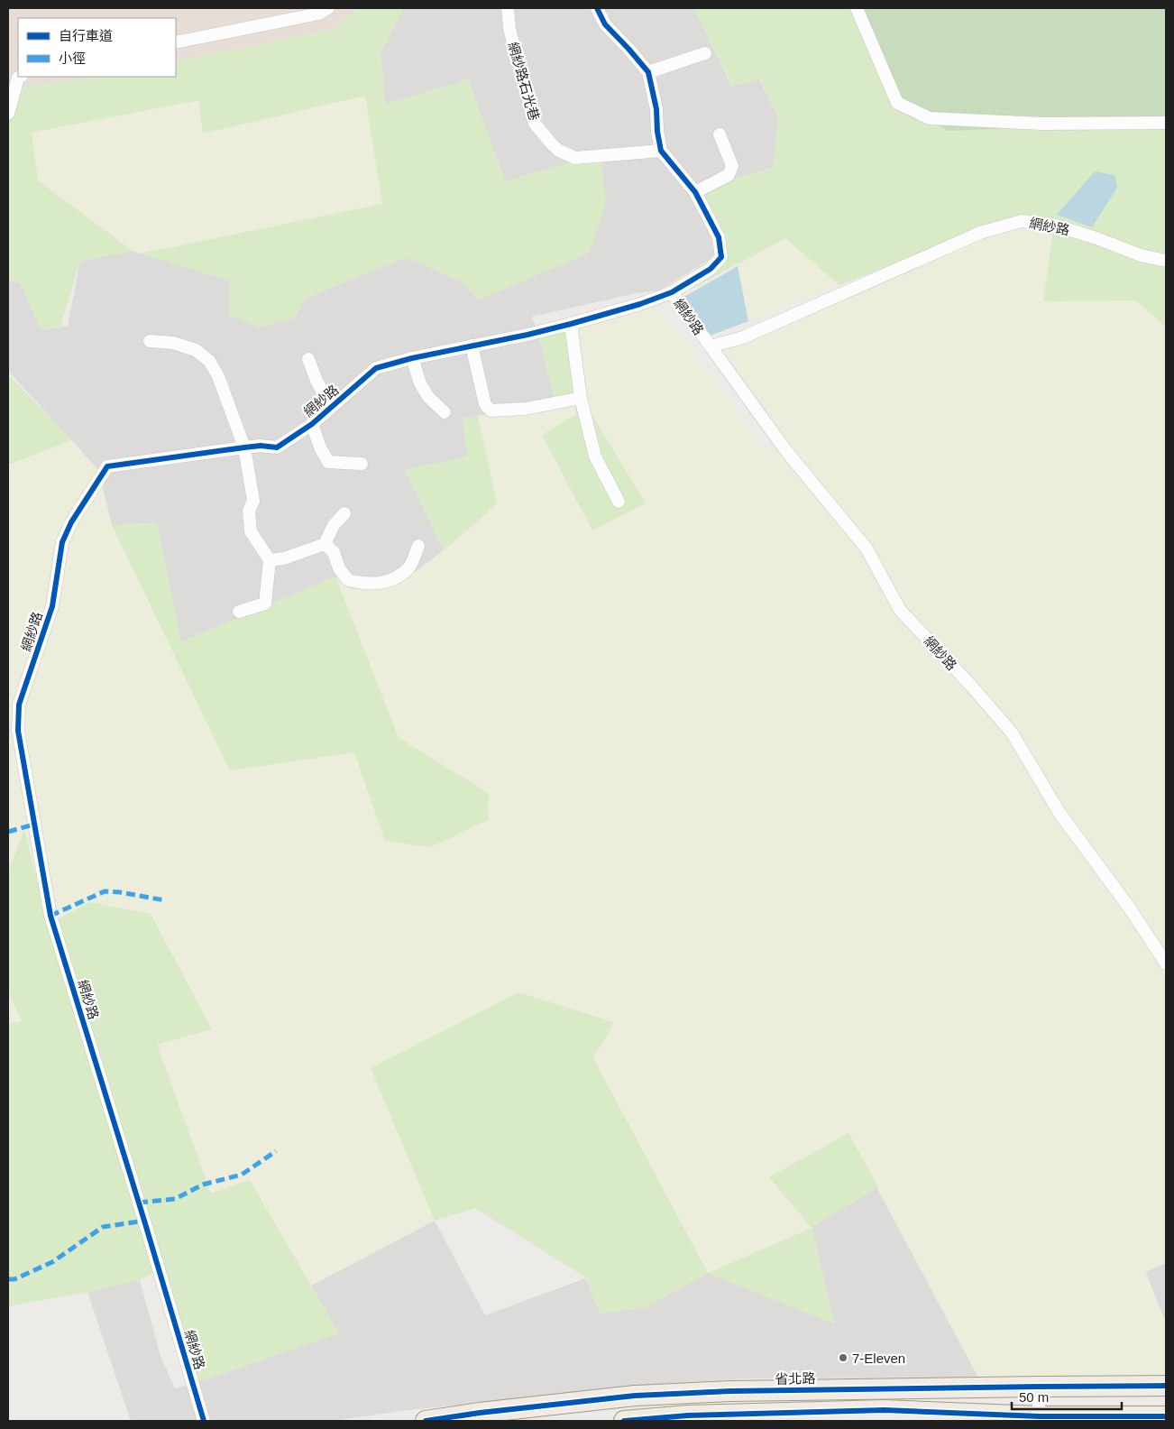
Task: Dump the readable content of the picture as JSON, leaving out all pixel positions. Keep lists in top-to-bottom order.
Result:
{
  "streets": {
    "main road": ["省北路"],
    "street": ["網紗路石光巷", "網紗路"]
  },
  "places": ["7-Eleven"],
  "legend": ["自行車道", "小徑"],
  "scale_bar": "50 m"
}
